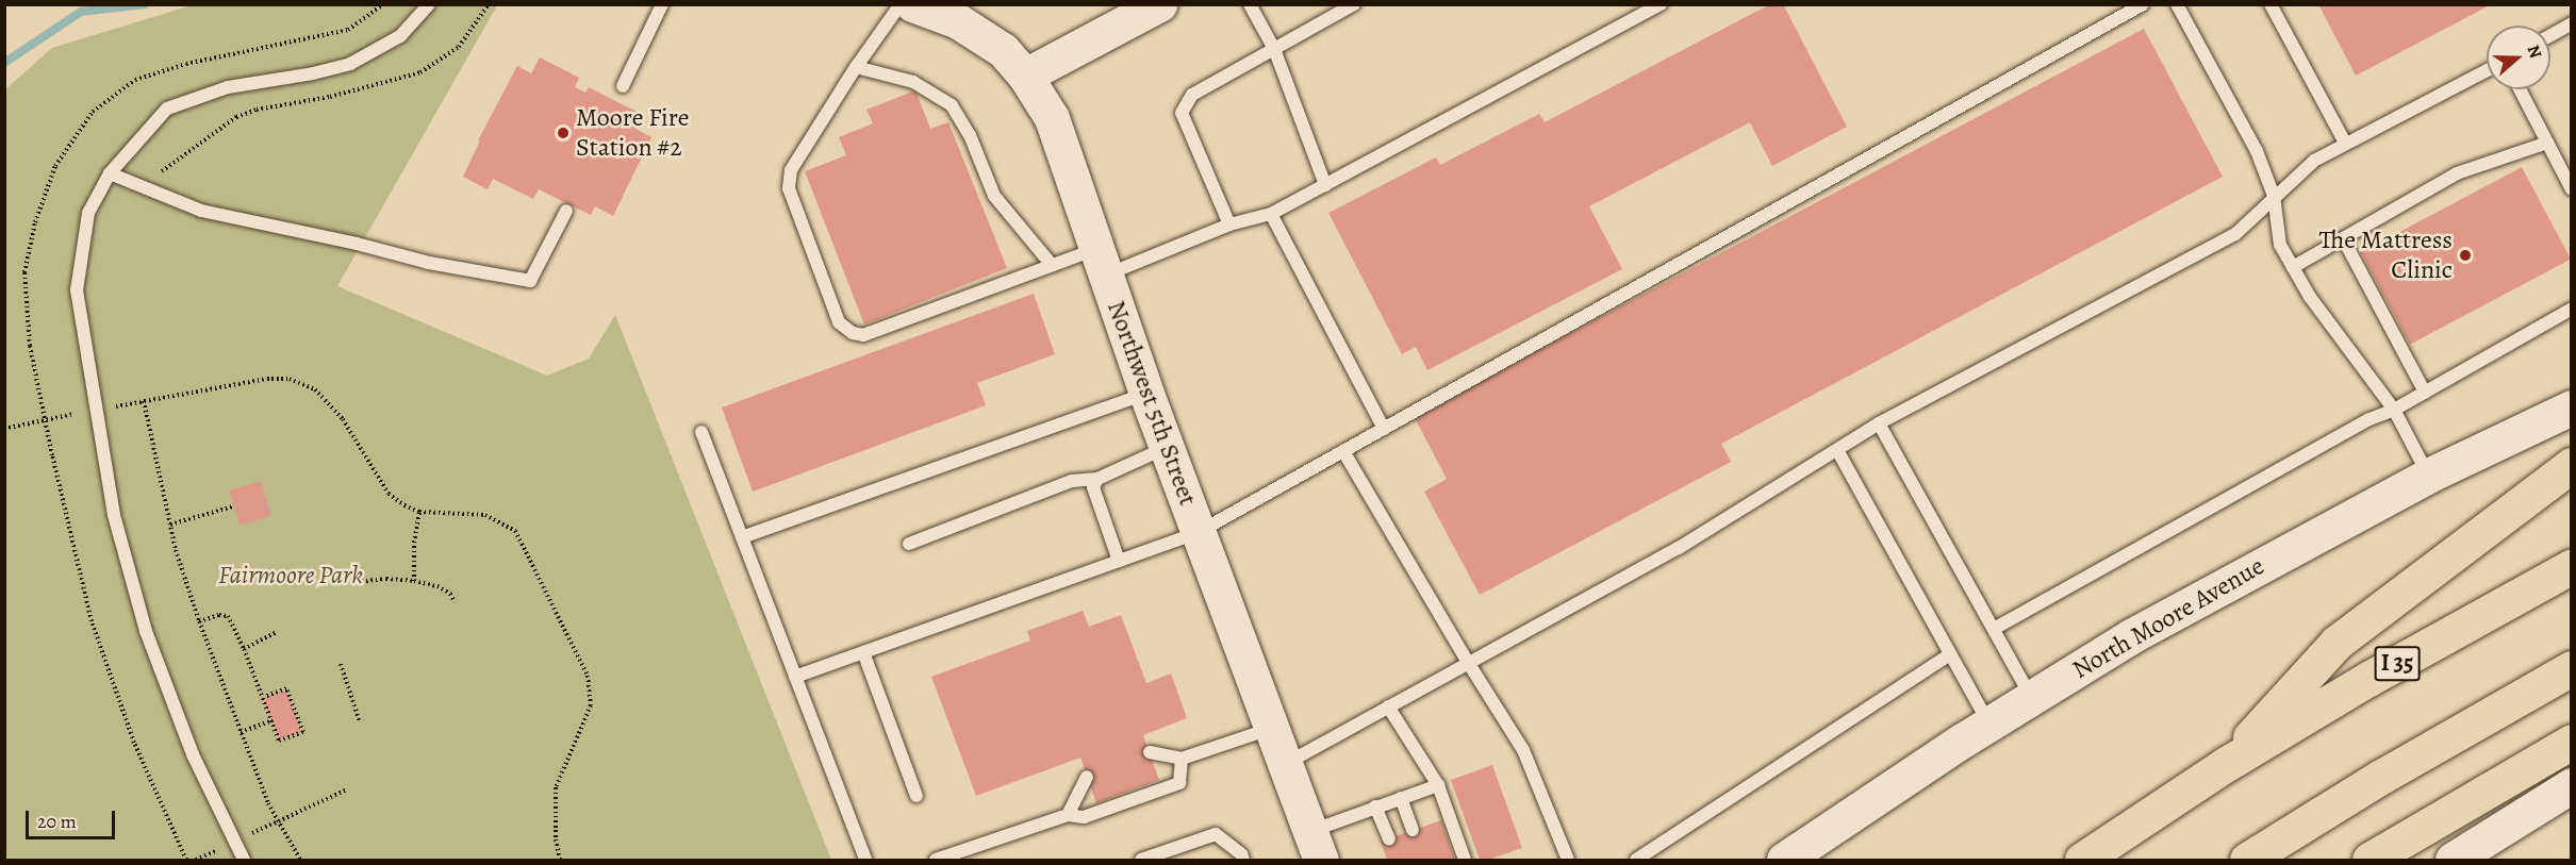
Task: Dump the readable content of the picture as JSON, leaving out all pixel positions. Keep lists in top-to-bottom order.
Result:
{
  "streets": {
    "highway": ["I 35"],
    "street": ["Northwest 5th Street", "North Moore Avenue"]
  },
  "parks": ["Fairmoore Park"],
  "places": ["Moore Fire Station #2", "The Mattress Clinic"],
  "scale_bar": "20 m",
  "north": "right"
}
